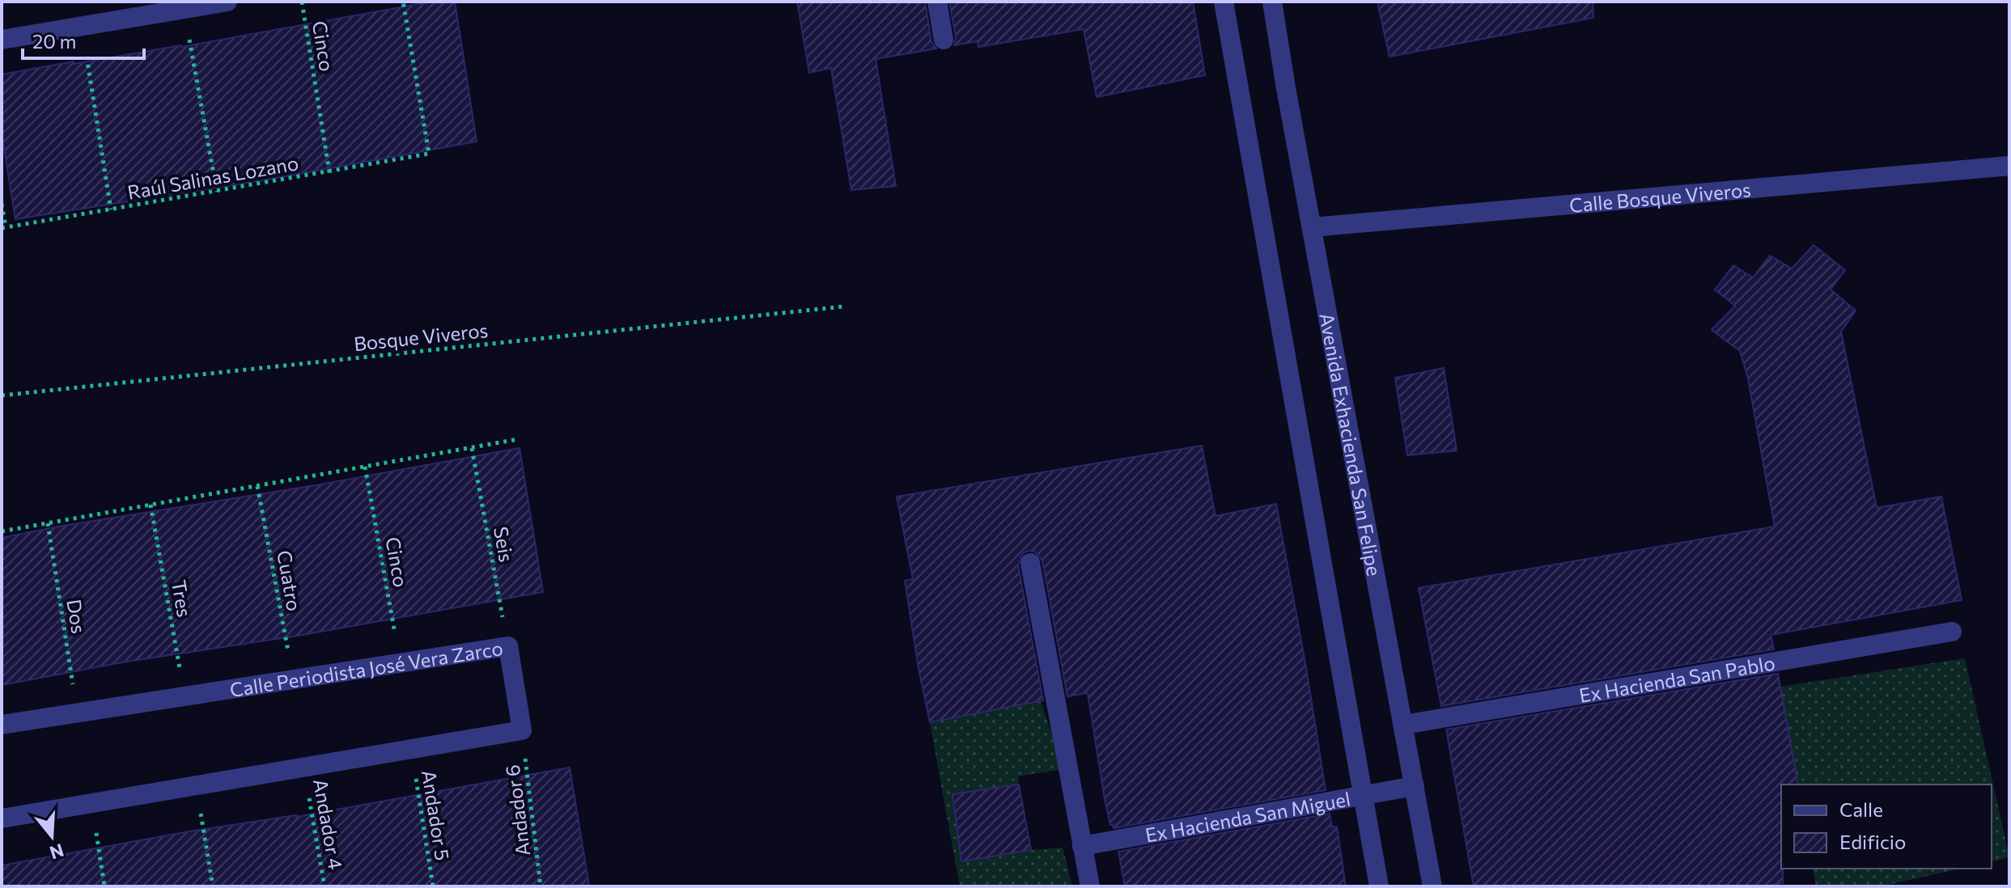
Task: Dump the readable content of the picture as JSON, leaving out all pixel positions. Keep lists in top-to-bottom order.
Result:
{
  "streets": {
    "street": [
      "Calle Bosque Viveros",
      "Avenida Exhacienda San Felipe",
      "Calle Periodista José Vera Zarco",
      "Ex Hacienda San Pablo",
      "Ex Hacienda San Miguel"
    ],
    "path": [
      "Cinco",
      "Raúl Salinas Lozano",
      "Bosque Viveros",
      "Seis",
      "Cuatro",
      "Tres",
      "Dos",
      "Andador 6",
      "Andador 5",
      "Andador 4"
    ]
  },
  "crossings": [
    ["Cinco", "Raúl Salinas Lozano"],
    ["Cinco", "Calle Periodista José Vera Zarco"],
    ["Calle Bosque Viveros", "Avenida Exhacienda San Felipe"],
    ["Avenida Exhacienda San Felipe", "Ex Hacienda San Pablo"],
    ["Avenida Exhacienda San Felipe", "Ex Hacienda San Miguel"],
    ["Seis", "Calle Periodista José Vera Zarco"],
    ["Cuatro", "Calle Periodista José Vera Zarco"],
    ["Tres", "Calle Periodista José Vera Zarco"],
    ["Dos", "Calle Periodista José Vera Zarco"],
    ["Calle Periodista José Vera Zarco", "Andador 6"]
  ],
  "legend": ["Calle", "Edificio"],
  "scale_bar": "20 m",
  "north": "bottom"
}
